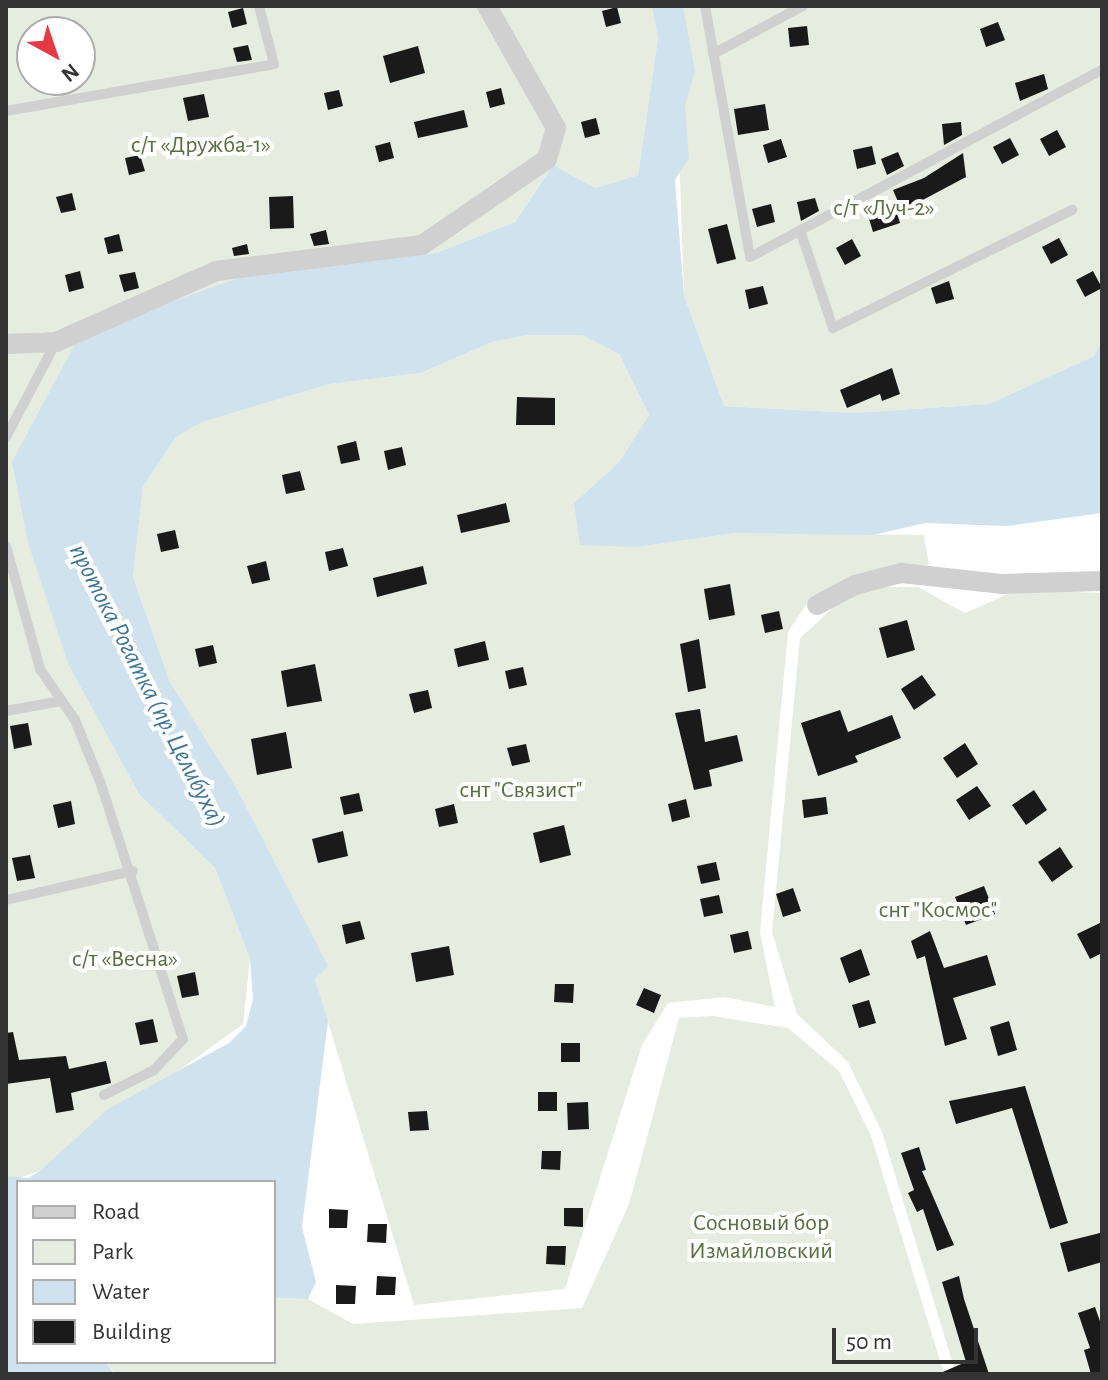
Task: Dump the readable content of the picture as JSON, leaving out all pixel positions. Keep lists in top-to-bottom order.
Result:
{
  "water": ["протока Рогатка (пр. Целибуха)"],
  "parks": [
    "с/т «Дружба-1»",
    "с/т «Луч-2»",
    "снт \"Связист\"",
    "снт \"Космос\"",
    "с/т «Весна»",
    "Сосновый бор Измайловский"
  ],
  "legend": [
    "Road",
    "Park",
    "Water",
    "Building"
  ],
  "scale_bar": "50 m",
  "north": "bottom right"
}
